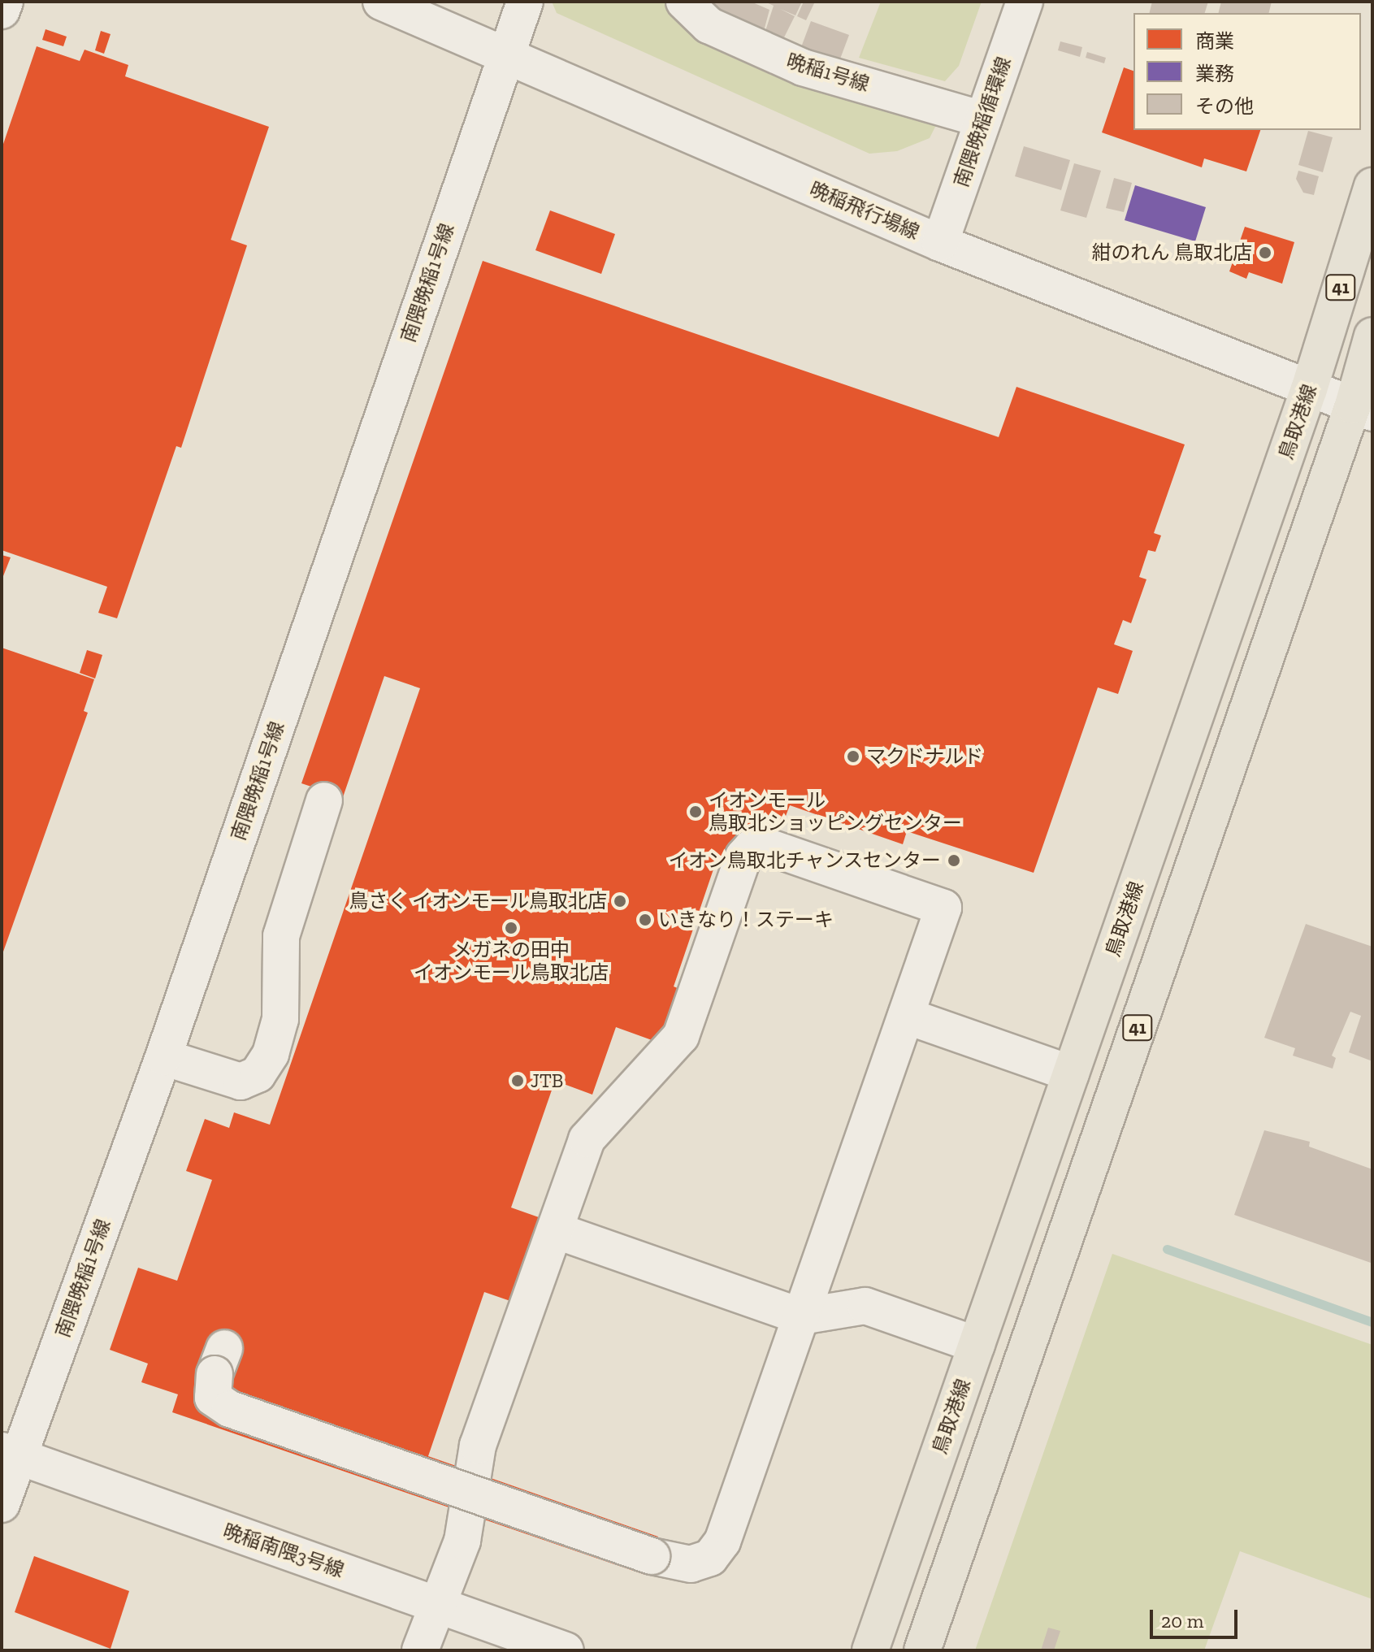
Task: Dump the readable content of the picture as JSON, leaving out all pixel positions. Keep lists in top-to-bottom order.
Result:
{
  "streets": {
    "main road": ["41", "鳥取港線"],
    "street": [
      "晩稲1号線",
      "南隈晩稲循環線",
      "晩稲飛行場線",
      "南隈晩稲1号線",
      "晩稲南隈3号線"
    ]
  },
  "crossings": [
    ["晩稲1号線", "南隈晩稲循環線"],
    ["南隈晩稲循環線", "晩稲飛行場線"],
    ["晩稲飛行場線", "南隈晩稲1号線"],
    ["晩稲飛行場線", "41"],
    ["晩稲飛行場線", "鳥取港線"],
    ["南隈晩稲1号線", "晩稲南隈3号線"]
  ],
  "places": [
    "紺のれん 鳥取北店",
    "マクドナルド",
    "イオンモール 鳥取北ショッピングセンター",
    "イオン鳥取北チャンスセンター",
    "鳥さく イオンモール鳥取北店",
    "いきなり！ステーキ",
    "メガネの田中 イオンモール鳥取北店",
    "JTB"
  ],
  "legend": ["商業", "業務", "その他"],
  "scale_bar": "20 m"
}
